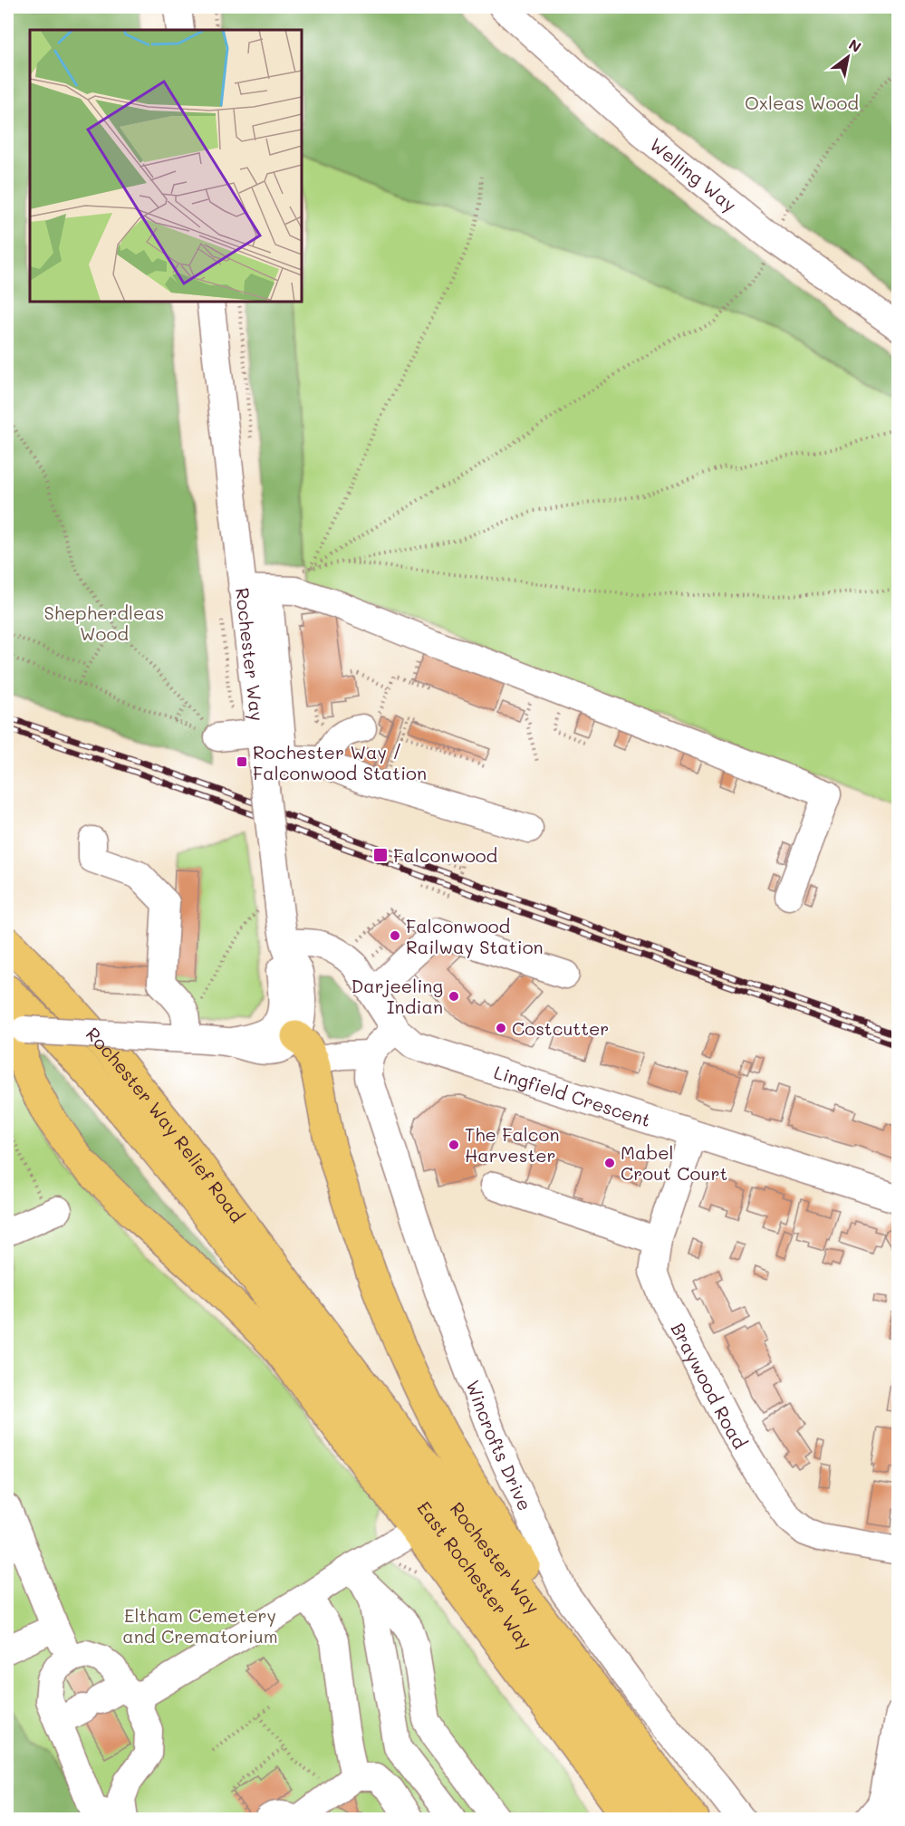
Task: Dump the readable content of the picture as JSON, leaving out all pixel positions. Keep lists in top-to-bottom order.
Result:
{
  "streets": {
    "highway": ["Rochester Way", "Rochester Way Relief Road", "East Rochester Way"],
    "street": [
      "Welling Way",
      "Lingfield Crescent",
      "Braywood Road",
      "Wincrofts Drive"
    ]
  },
  "crossings": [
    ["Rochester Way", "Lingfield Crescent"],
    ["Rochester Way", "Rochester Way Relief Road"],
    ["Rochester Way", "East Rochester Way"],
    ["Lingfield Crescent", "Braywood Road"],
    ["Rochester Way Relief Road", "East Rochester Way"]
  ],
  "parks": ["Oxleas Wood", "Shepherdleas Wood", "Eltham Cemetery and Crematorium"],
  "places": {
    "transit": ["Rochester Way / Falconwood Station", "Falconwood"],
    "other": [
      "Falconwood Railway Station",
      "Darjeeling Indian",
      "Costcutter",
      "The Falcon Harvester",
      "Mabel Crout Court"
    ]
  },
  "north": "top right"
}
